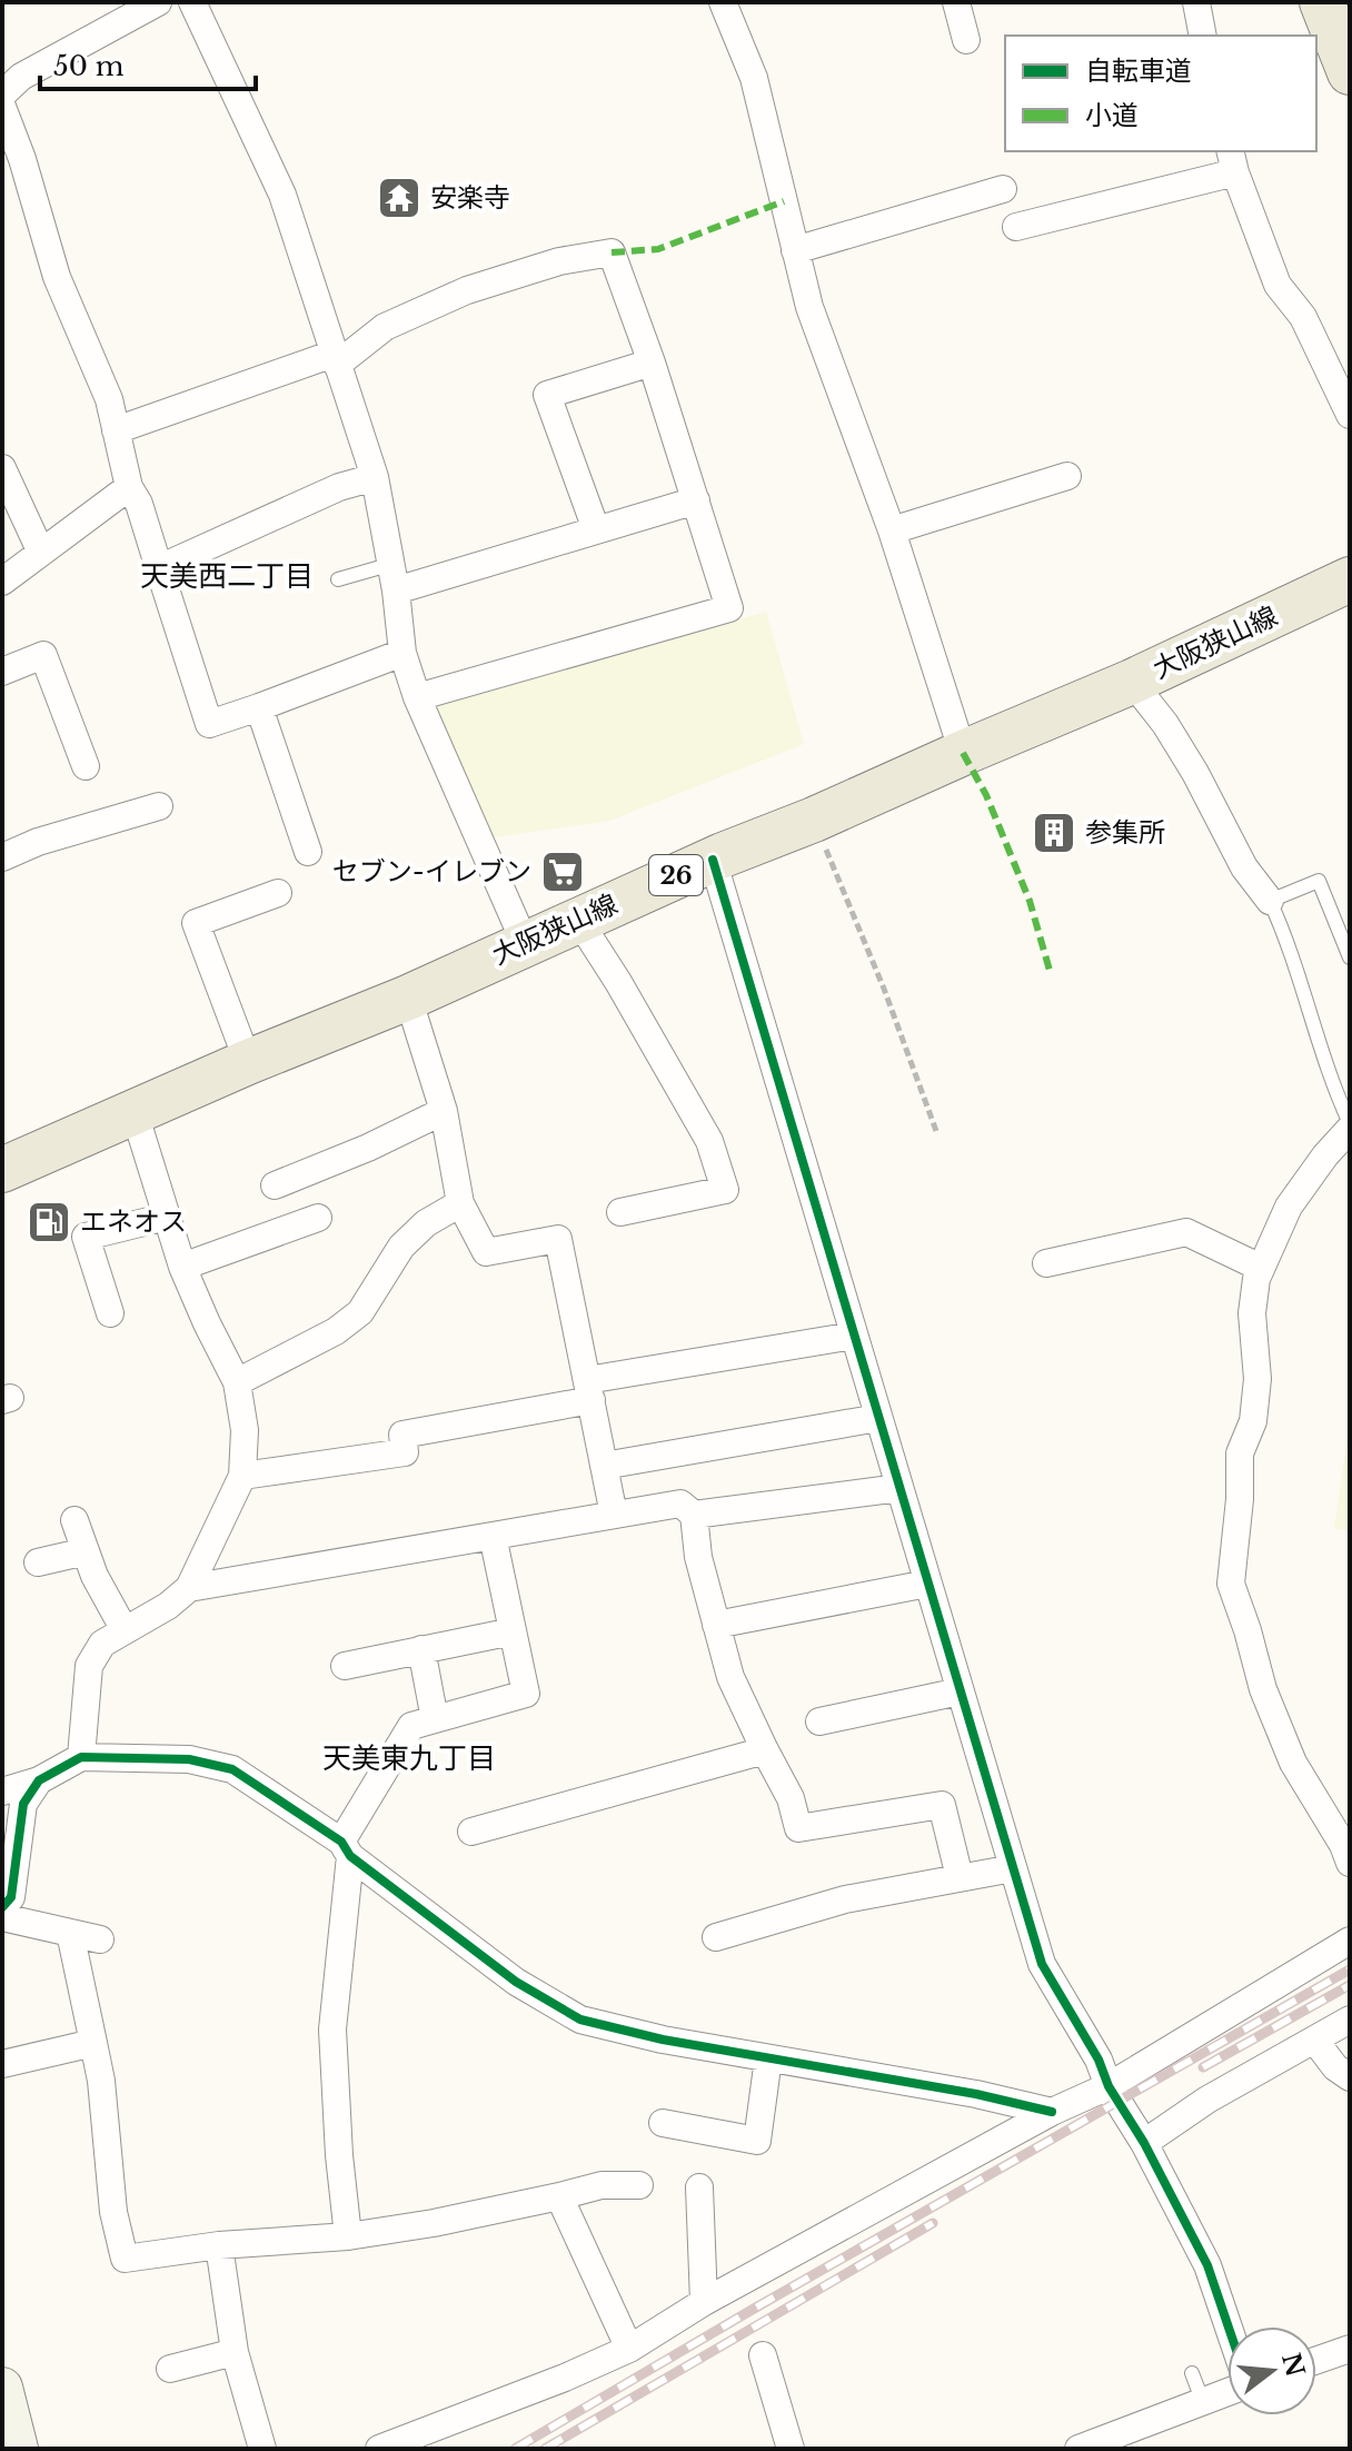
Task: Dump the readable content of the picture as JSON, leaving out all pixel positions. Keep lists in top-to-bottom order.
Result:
{
  "streets": {
    "main road": ["大阪狭山線", "26"]
  },
  "districts": ["天美西二丁目", "天美東九丁目"],
  "places": {
    "temple": ["安楽寺"],
    "building": ["参集所"],
    "supermarket": ["セブン-イレブン"],
    "fuel station": ["エネオス"]
  },
  "legend": ["自転車道", "小道"],
  "scale_bar": "50 m",
  "north": "right"
}
